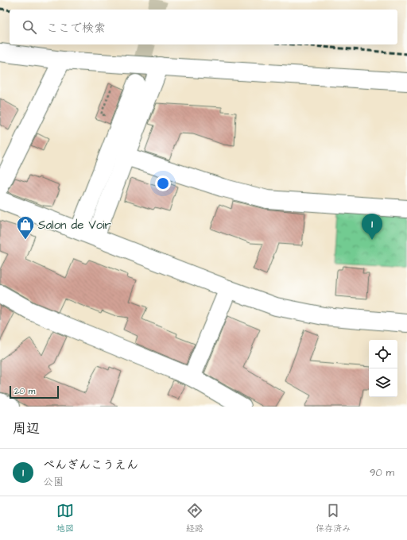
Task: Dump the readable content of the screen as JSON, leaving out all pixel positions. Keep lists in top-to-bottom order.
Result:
{
  "places": {
    "shop": ["Salon de Voir"]
  },
  "scale_bar": "20 m",
  "page": {
    "search": "ここで検索",
    "pins": "1",
    "scale": "20 m",
    "heading": "周辺",
    "list": [
      {
        "mark": "1",
        "name": "ぺんぎんこうえん",
        "note": "公園",
        "value": "90 m"
      }
    ],
    "nav": ["地図", "経路", "保存済み"]
  }
}
